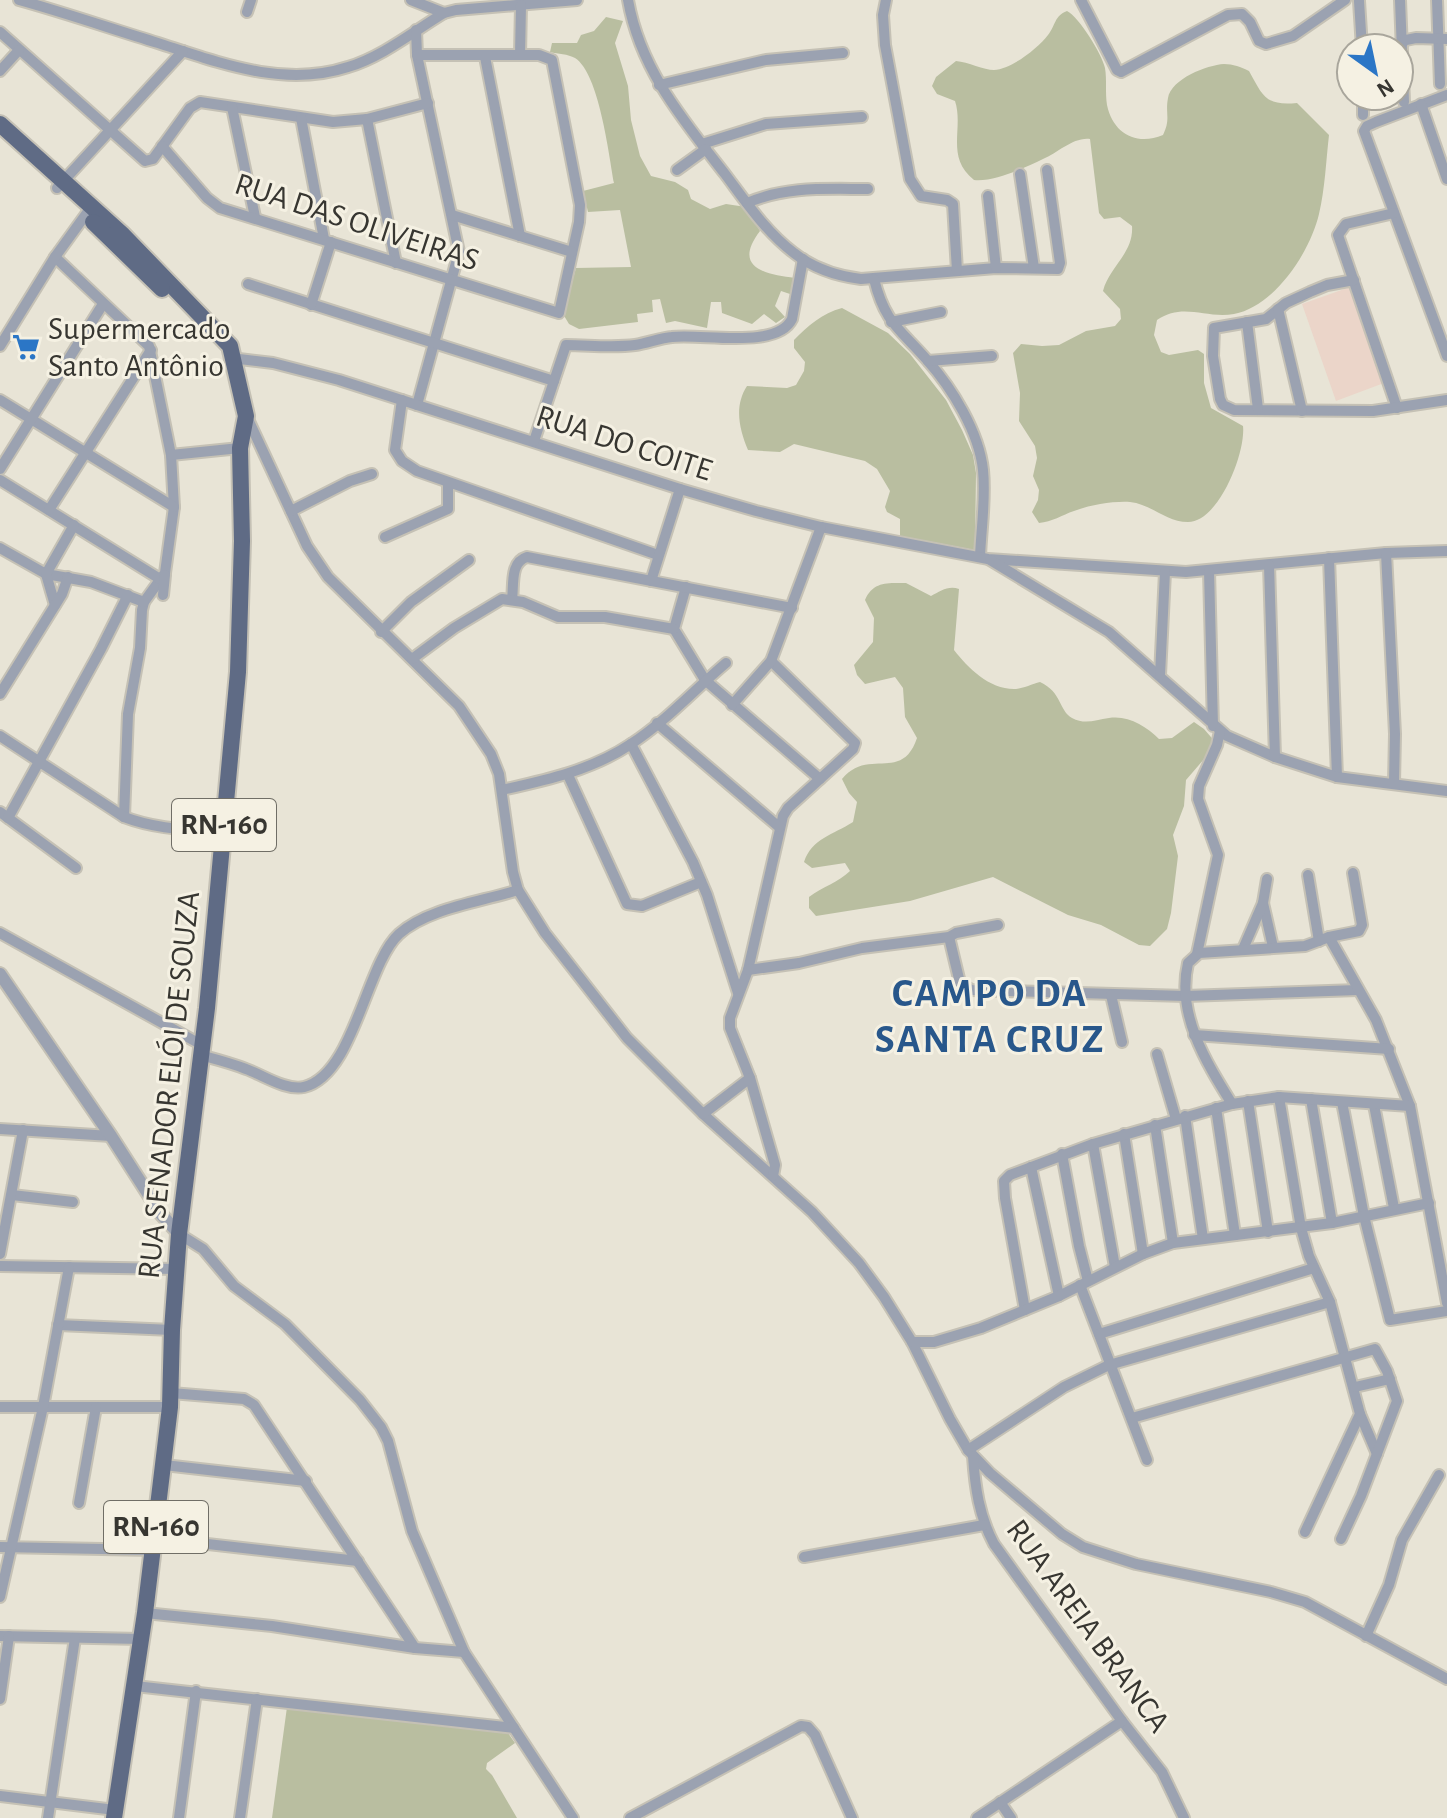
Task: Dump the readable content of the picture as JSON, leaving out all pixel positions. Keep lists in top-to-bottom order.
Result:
{
  "streets": {
    "main road": ["RN-160", "RUA SENADOR ELÓI DE SOUZA"],
    "street": ["RUA DAS OLIVEIRAS", "RUA DO COITE", "RUA AREIA BRANCA"]
  },
  "crossings": [
    ["RUA DO COITE", "RUA SENADOR ELÓI DE SOUZA"]
  ],
  "districts": ["CAMPO DA SANTA CRUZ"],
  "places": {
    "supermarket": ["Supermercado Santo Antônio"]
  },
  "north": "bottom right"
}
